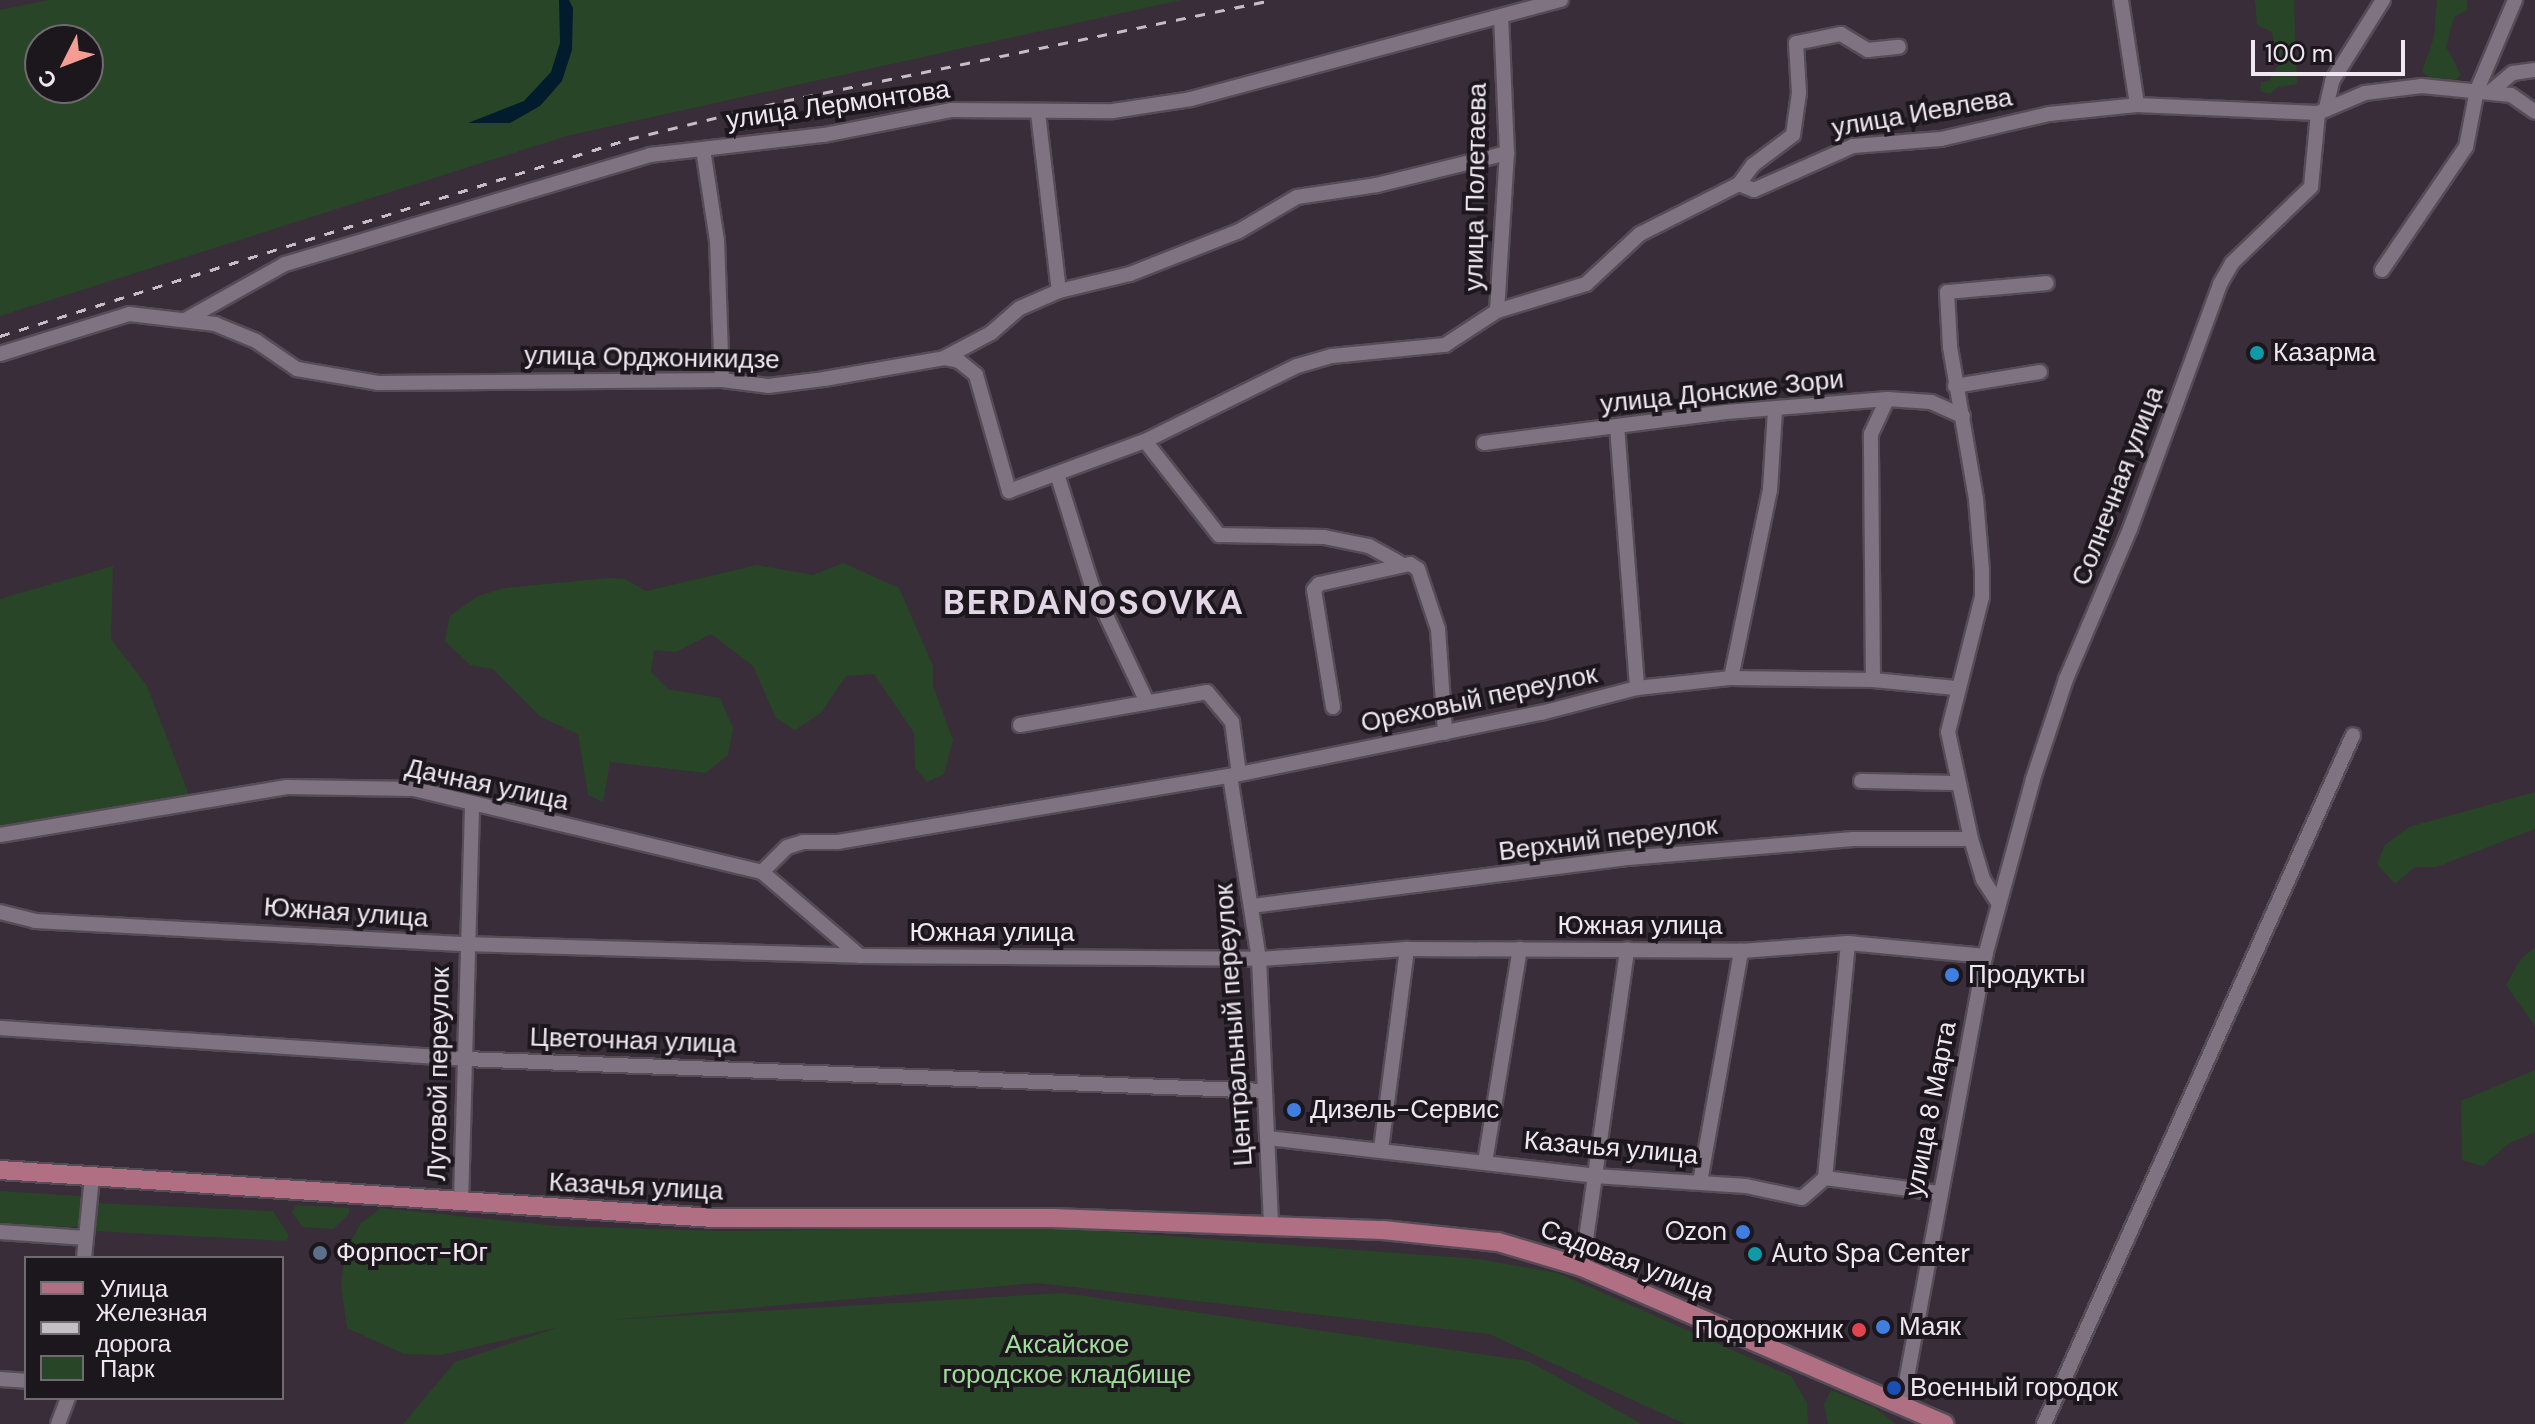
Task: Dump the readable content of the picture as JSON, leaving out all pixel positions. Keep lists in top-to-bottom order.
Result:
{
  "streets": {
    "main road": ["Казачья улица", "Садовая улица"],
    "street": [
      "улица Лермонтова",
      "улица Иевлева",
      "улица Полетаева",
      "улица Орджоникидзе",
      "улица Донские Зори",
      "Солнечная улица",
      "Ореховый переулок",
      "Дачная улица",
      "Верхний переулок",
      "Южная улица",
      "Центральный переулок",
      "Цветочная улица",
      "Луговой переулок",
      "улица 8 Марта"
    ]
  },
  "crossings": [
    ["улица Лермонтова", "улица Полетаева"],
    ["улица Лермонтова", "улица Орджоникидзе"],
    ["улица Иевлева", "улица Полетаева"],
    ["улица Иевлева", "улица Орджоникидзе"],
    ["улица Иевлева", "Солнечная улица"],
    ["улица Полетаева", "улица Орджоникидзе"],
    ["Солнечная улица", "улица 8 Марта"],
    ["Ореховый переулок", "Дачная улица"],
    ["Ореховый переулок", "Центральный переулок"],
    ["Дачная улица", "Луговой переулок"],
    ["Верхний переулок", "Центральный переулок"],
    ["Южная улица", "Центральный переулок"],
    ["Южная улица", "Луговой переулок"],
    ["Южная улица", "улица 8 Марта"],
    ["Центральный переулок", "Цветочная улица"],
    ["Центральный переулок", "Казачья улица"],
    ["Центральный переулок", "Садовая улица"],
    ["Цветочная улица", "Луговой переулок"],
    ["Луговой переулок", "Казачья улица"],
    ["улица 8 Марта", "Садовая улица"],
    ["Казачья улица", "Садовая улица"]
  ],
  "districts": ["BERDANOSOVKA"],
  "parks": ["Аксайское городское кладбище"],
  "places": [
    "Казарма",
    "Продукты",
    "Дизель-Сервис",
    "Ozon",
    "Форпост-Юг",
    "Auto Spa Center",
    "Маяк",
    "Подорожник",
    "Военный городок"
  ],
  "legend": ["Улица", "Железная дорога", "Парк"],
  "scale_bar": "100 m",
  "north": "bottom left"
}
